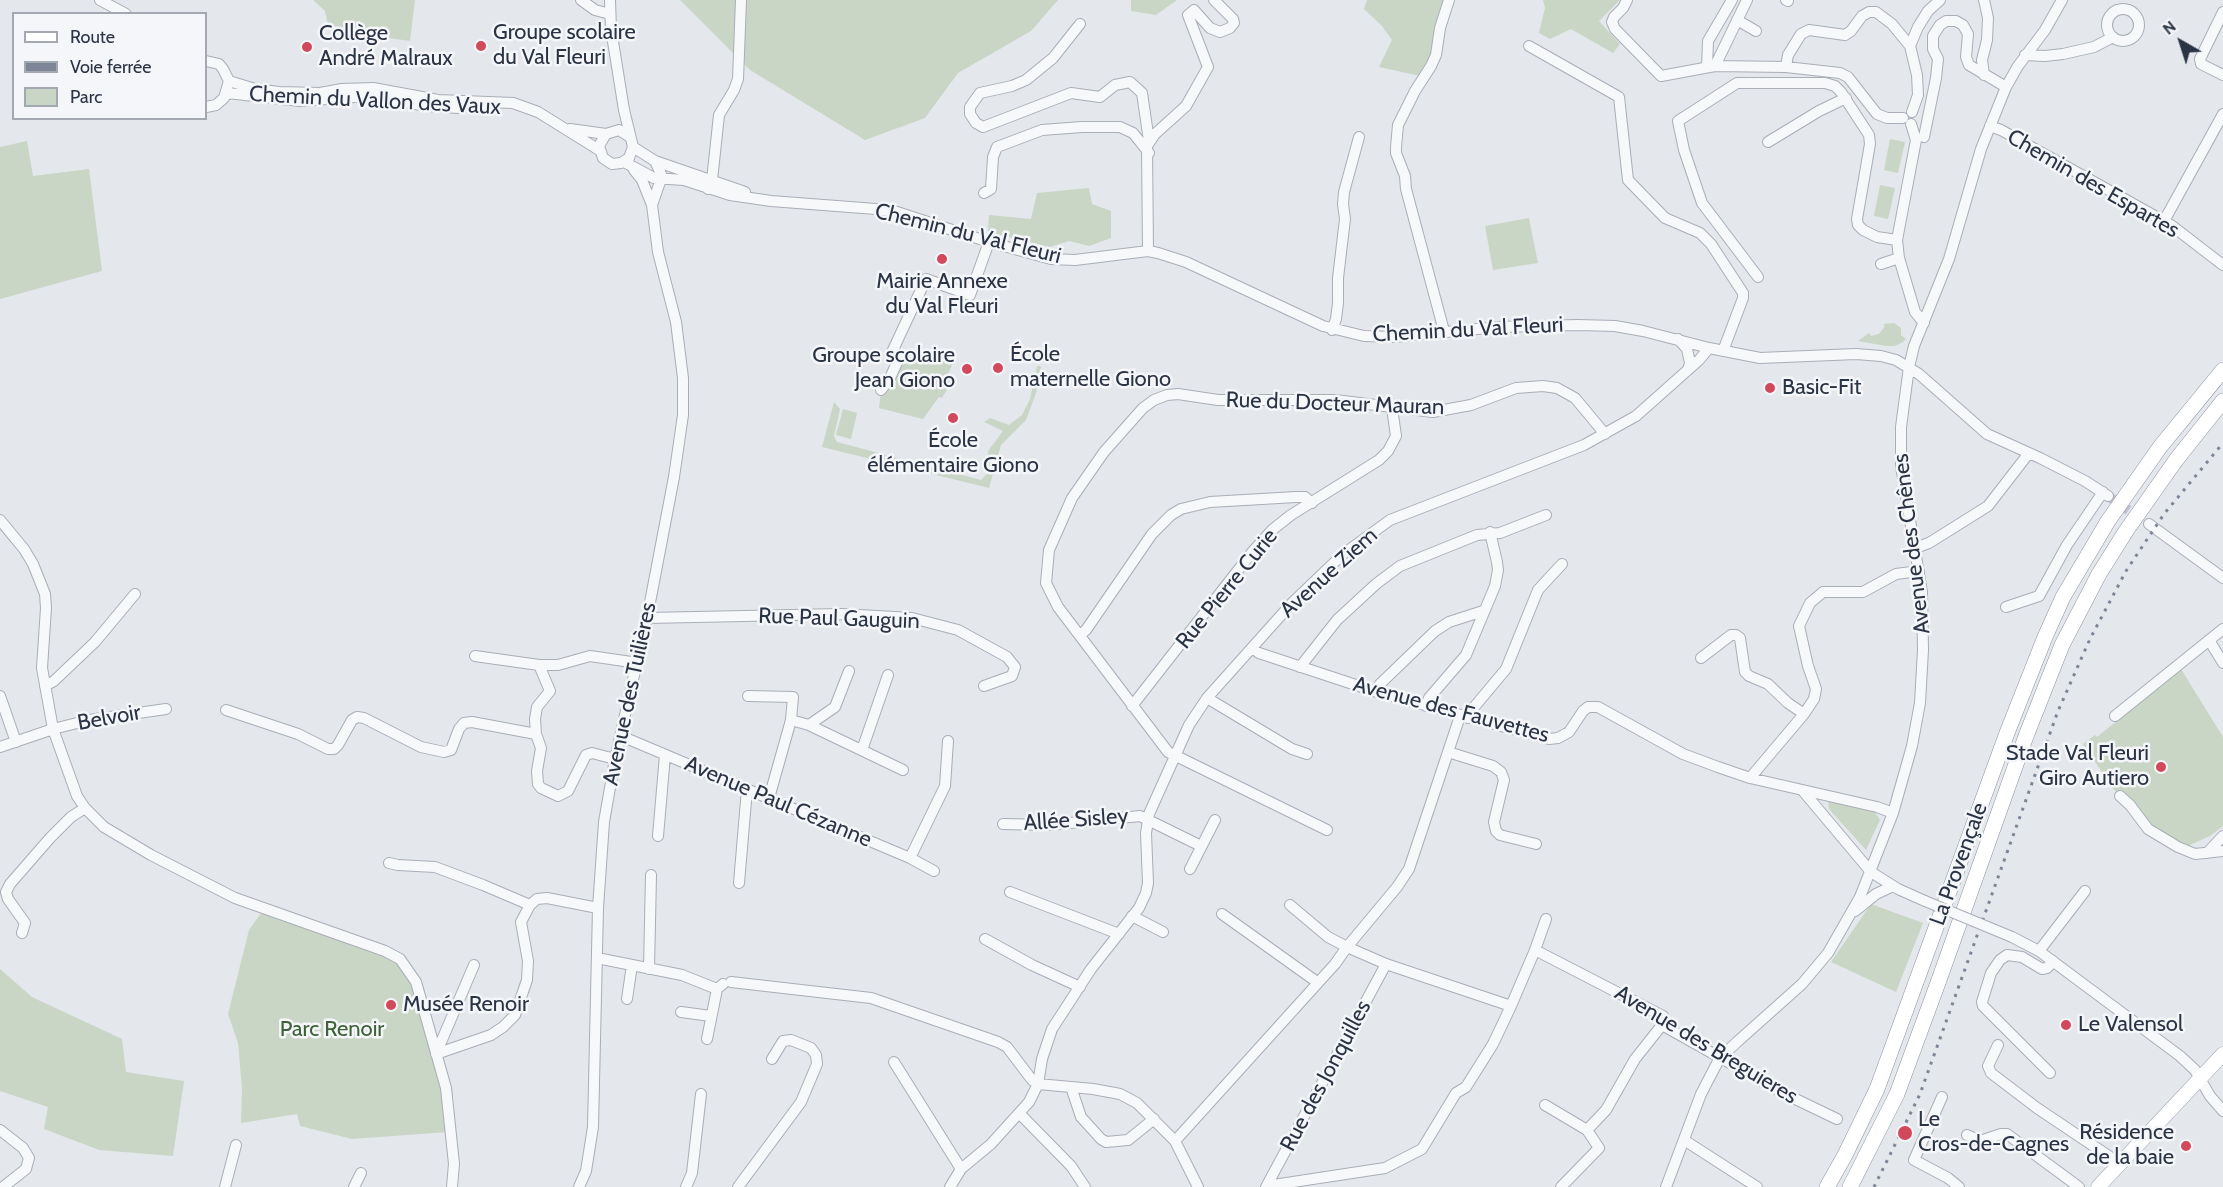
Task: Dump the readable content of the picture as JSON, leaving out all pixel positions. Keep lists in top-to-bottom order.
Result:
{
  "streets": {
    "highway": ["La Provençale"],
    "street": [
      "Chemin du Vallon des Vaux",
      "Chemin des Espartes",
      "Chemin du Val Fleuri",
      "Rue du Docteur Mauran",
      "Avenue des Chênes",
      "Avenue Ziem",
      "Rue Pierre Curie",
      "Rue Paul Gauguin",
      "Avenue des Tuilières",
      "Avenue des Fauvettes",
      "Belvoir",
      "Avenue Paul Cézanne",
      "Allée Sisley",
      "Avenue des Breguieres",
      "Rue des Jonquilles"
    ]
  },
  "crossings": [
    ["Chemin du Vallon des Vaux", "Chemin du Val Fleuri"],
    ["Chemin du Vallon des Vaux", "Avenue des Tuilières"],
    ["Chemin des Espartes", "Avenue des Chênes"],
    ["Chemin du Val Fleuri", "Avenue des Chênes"],
    ["Chemin du Val Fleuri", "Avenue Ziem"],
    ["Chemin du Val Fleuri", "Avenue des Tuilières"],
    ["Rue du Docteur Mauran", "Avenue Ziem"],
    ["Rue du Docteur Mauran", "Rue Pierre Curie"],
    ["Avenue des Chênes", "Avenue des Fauvettes"],
    ["Avenue des Chênes", "Avenue des Breguieres"],
    ["Avenue Ziem", "Avenue des Fauvettes"],
    ["Avenue Ziem", "Allée Sisley"],
    ["Rue Paul Gauguin", "Avenue des Tuilières"],
    ["Avenue des Tuilières", "Avenue Paul Cézanne"]
  ],
  "parks": ["Parc Renoir"],
  "places": [
    "Groupe scolaire du Val Fleuri",
    "Collège André Malraux",
    "Mairie Annexe du Val Fleuri",
    "École maternelle Giono",
    "Groupe scolaire Jean Giono",
    "Basic-Fit",
    "École élémentaire Giono",
    "Stade Val Fleuri Giro Autiero",
    "Musée Renoir",
    "Le Valensol",
    "Le Cros-de-Cagnes",
    "Résidence de la baie"
  ],
  "legend": ["Route", "Voie ferrée", "Parc"],
  "north": "top left"
}
